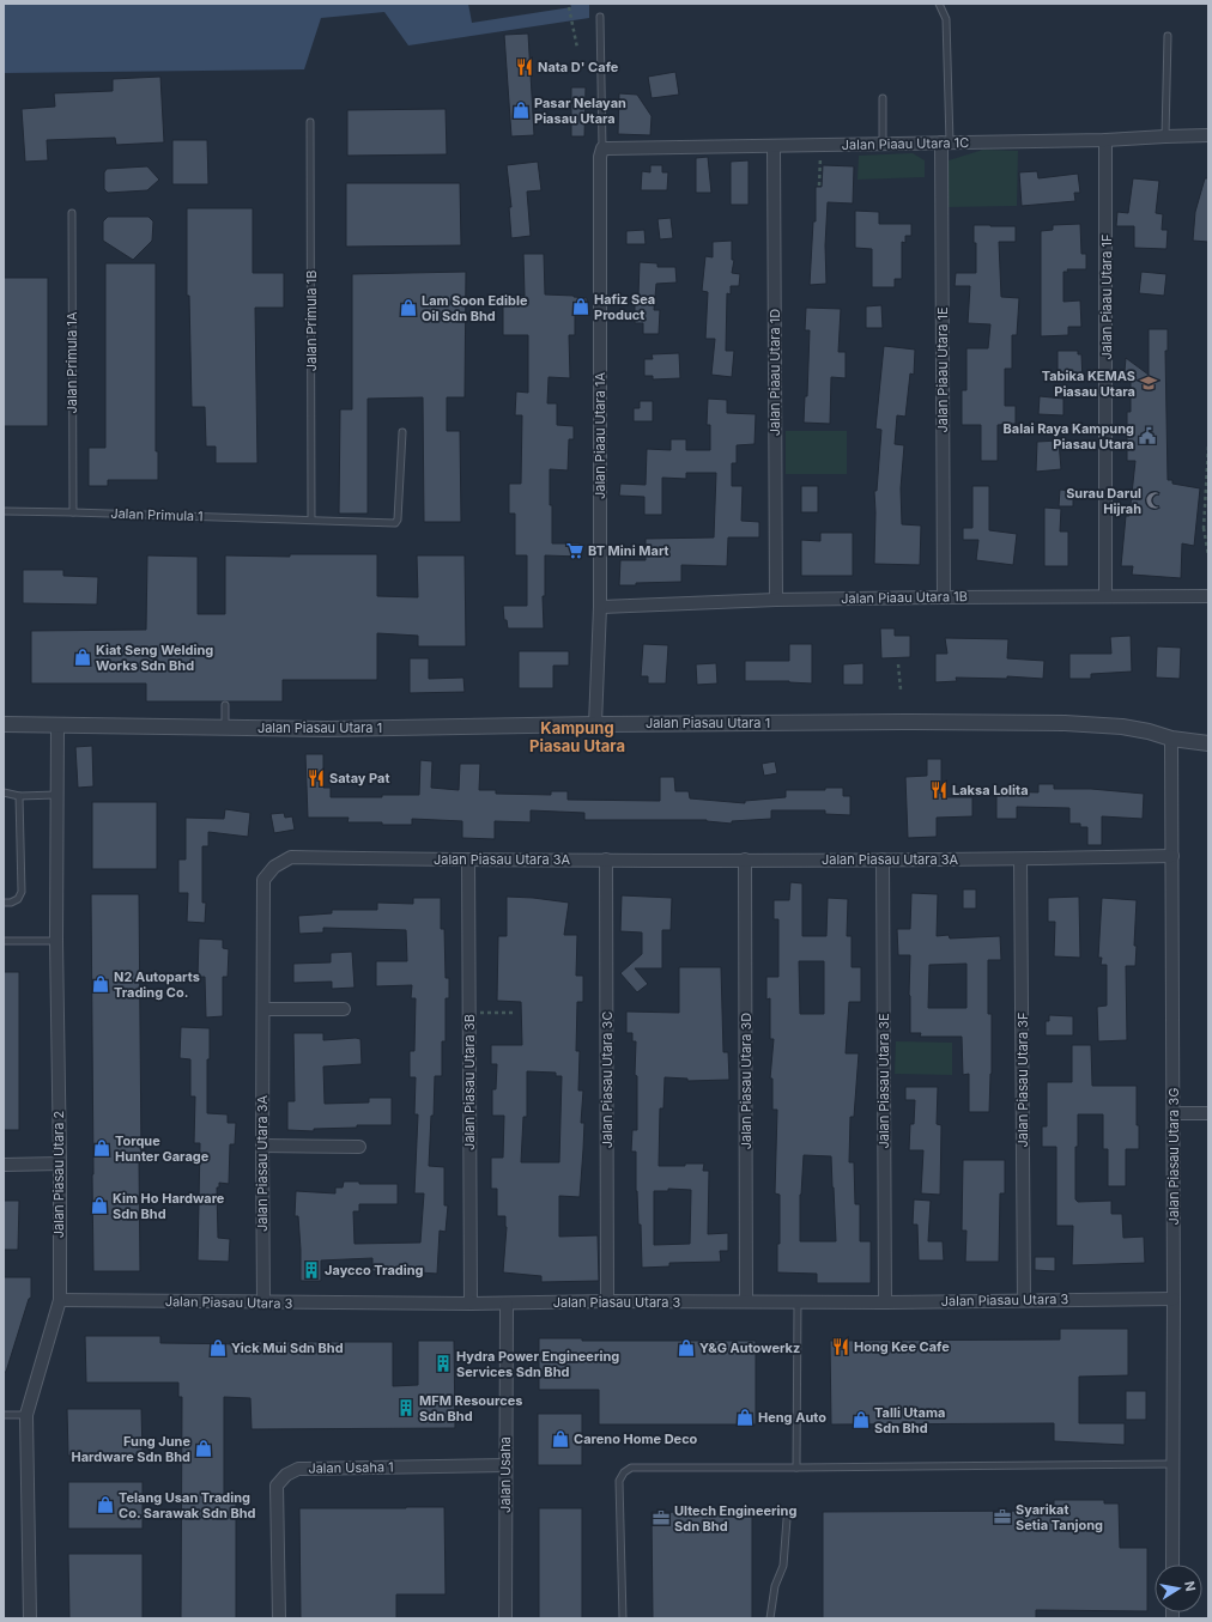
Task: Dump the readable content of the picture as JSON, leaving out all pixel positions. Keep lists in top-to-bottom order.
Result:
{
  "streets": {
    "street": [
      "Jalan Piaau Utara 1C",
      "Jalan Piaau Utara 1F",
      "Jalan Piaau Utara 1E",
      "Jalan Piaau Utara 1D",
      "Jalan Piaau Utara 1A",
      "Jalan Piaau Utara 1B",
      "Jalan Piasau Utara 1",
      "Jalan Piasau Utara 3A",
      "Jalan Piasau Utara 3C",
      "Jalan Piasau Utara 3F",
      "Jalan Piasau Utara 3D",
      "Jalan Piasau Utara 3E",
      "Jalan Piasau Utara 3B",
      "Jalan Piasau Utara 3G",
      "Jalan Piasau Utara 2",
      "Jalan Piasau Utara 3",
      "Jalan Usaha 1",
      "Jalan Usaha"
    ],
    "lane": ["Jalan Primula 1B", "Jalan Primula 1A", "Jalan Primula 1"]
  },
  "crossings": [
    ["Jalan Piaau Utara 1C", "Jalan Piaau Utara 1F"],
    ["Jalan Piaau Utara 1C", "Jalan Piaau Utara 1E"],
    ["Jalan Piaau Utara 1C", "Jalan Piaau Utara 1D"],
    ["Jalan Piaau Utara 1C", "Jalan Piaau Utara 1A"],
    ["Jalan Piaau Utara 1F", "Jalan Piaau Utara 1B"],
    ["Jalan Primula 1B", "Jalan Primula 1"],
    ["Jalan Primula 1A", "Jalan Primula 1"],
    ["Jalan Piaau Utara 1E", "Jalan Piaau Utara 1B"],
    ["Jalan Piaau Utara 1D", "Jalan Piaau Utara 1B"],
    ["Jalan Piaau Utara 1A", "Jalan Piaau Utara 1B"],
    ["Jalan Piaau Utara 1A", "Jalan Piasau Utara 1"],
    ["Jalan Piasau Utara 1", "Jalan Piasau Utara 3G"],
    ["Jalan Piasau Utara 1", "Jalan Piasau Utara 2"],
    ["Jalan Piasau Utara 3A", "Jalan Piasau Utara 3C"],
    ["Jalan Piasau Utara 3A", "Jalan Piasau Utara 3F"],
    ["Jalan Piasau Utara 3A", "Jalan Piasau Utara 3D"],
    ["Jalan Piasau Utara 3A", "Jalan Piasau Utara 3E"],
    ["Jalan Piasau Utara 3A", "Jalan Piasau Utara 3B"],
    ["Jalan Piasau Utara 3A", "Jalan Piasau Utara 3G"],
    ["Jalan Piasau Utara 3A", "Jalan Piasau Utara 3"],
    ["Jalan Piasau Utara 3C", "Jalan Piasau Utara 3"],
    ["Jalan Piasau Utara 3F", "Jalan Piasau Utara 3"],
    ["Jalan Piasau Utara 3D", "Jalan Piasau Utara 3"],
    ["Jalan Piasau Utara 3E", "Jalan Piasau Utara 3"],
    ["Jalan Piasau Utara 3B", "Jalan Piasau Utara 3"],
    ["Jalan Piasau Utara 3G", "Jalan Piasau Utara 3"],
    ["Jalan Piasau Utara 2", "Jalan Piasau Utara 3"],
    ["Jalan Piasau Utara 3", "Jalan Usaha"],
    ["Jalan Usaha 1", "Jalan Usaha"]
  ],
  "districts": ["Kampung Piasau Utara"],
  "places": {
    "restaurant": [
      "Nata D' Cafe",
      "Satay Pat",
      "Laksa Lolita",
      "Hong Kee Cafe"
    ],
    "shop": [
      "Pasar Nelayan Piasau Utara",
      "Hafiz Sea Product",
      "Lam Soon Edible Oil Sdn Bhd",
      "Kiat Seng Welding Works Sdn Bhd",
      "N2 Autoparts Trading Co.",
      "Torque Hunter Garage",
      "Kim Ho Hardware Sdn Bhd",
      "Yick Mui Sdn Bhd",
      "Y&G Autowerkz",
      "Heng Auto",
      "Talli Utama Sdn Bhd",
      "Careno Home Deco",
      "Fung June Hardware Sdn Bhd",
      "Telang Usan Trading Co. Sarawak Sdn Bhd"
    ],
    "school or university": ["Tabika KEMAS Piasau Utara"],
    "public building": ["Balai Raya Kampung Piasau Utara"],
    "mosque": ["Surau Darul Hijrah"],
    "supermarket": ["BT Mini Mart"],
    "building": ["Jaycco Trading", "Hydra Power Engineering Services Sdn Bhd", "MFM Resources Sdn Bhd"],
    "office": ["Syarikat Setia Tanjong", "Ultech Engineering Sdn Bhd"]
  },
  "north": "right"
}
